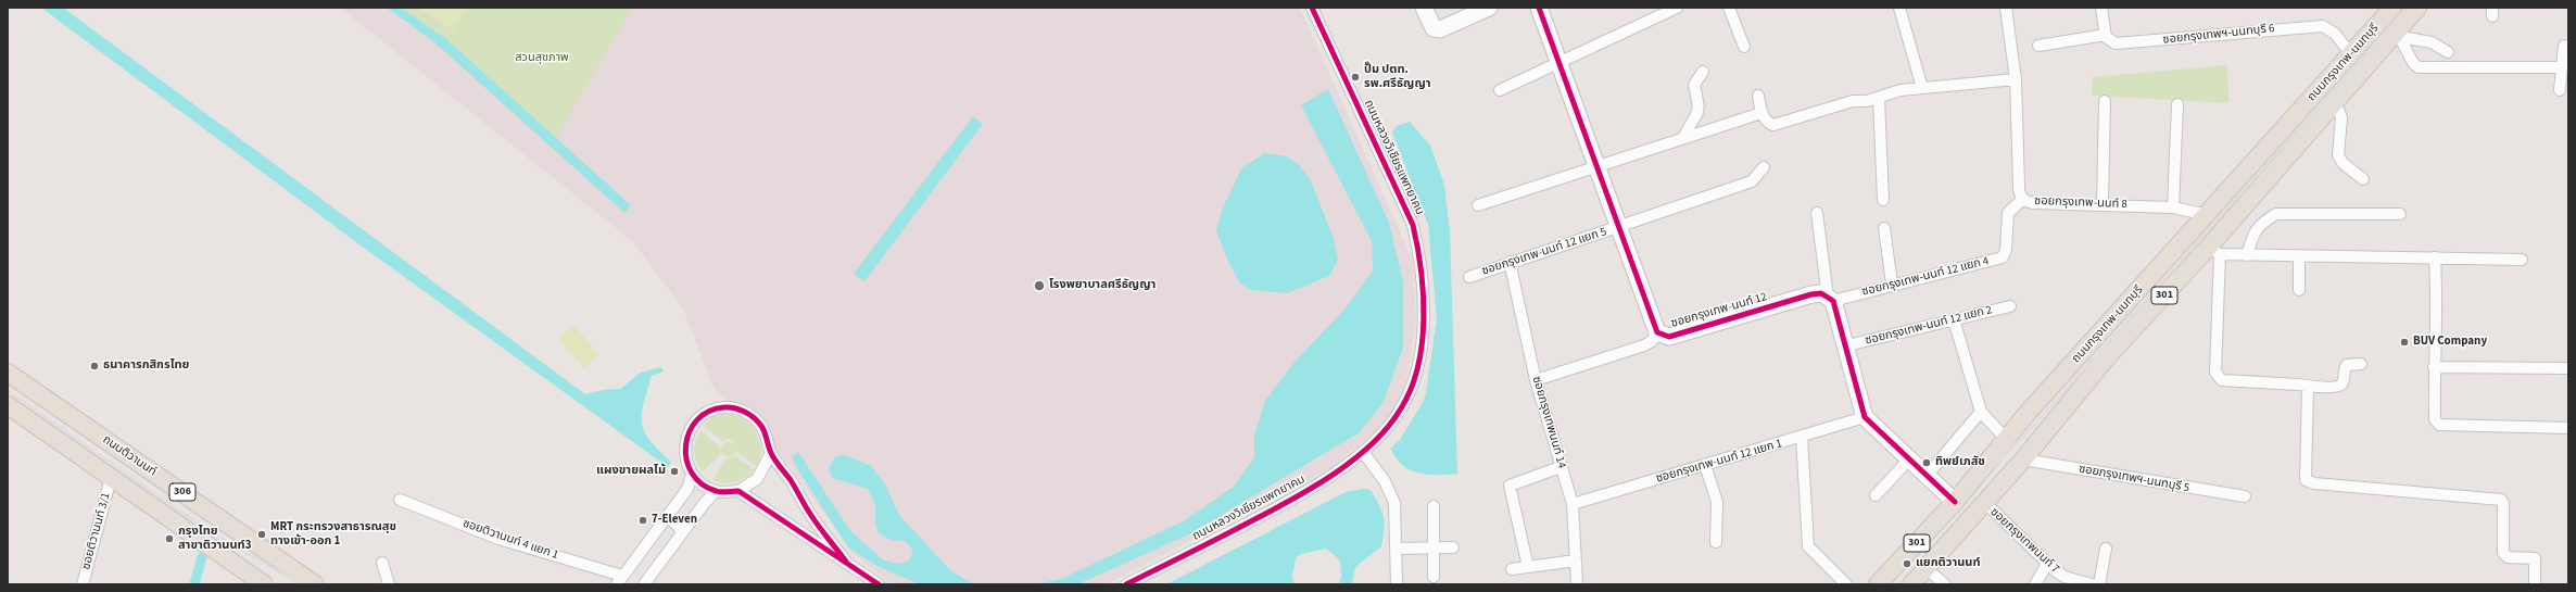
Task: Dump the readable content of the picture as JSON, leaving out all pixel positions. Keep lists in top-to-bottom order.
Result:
{
  "streets": {
    "main road": [
      "ถนนกรุงเทพ-นนทบุรี",
      "301",
      "ถนนติวานนท์",
      "306"
    ],
    "street": [
      "ซอยกรุงเทพฯ-นนทบุรี 6",
      "ถนนหลวงวิเชียรแพทยาคม",
      "ซอยกรุงเทพ-นนท์ 8",
      "ซอยกรุงเทพ-นนท์ 12 แยก 5",
      "ซอยกรุงเทพ-นนท์ 12 แยก 4",
      "ซอยกรุงเทพ-นนท์ 12",
      "ซอยกรุงเทพ-นนท์ 12 แยก 2",
      "ซอยกรุงเทพนนท์ 14",
      "ซอยกรุงเทพ-นนท์ 12 แยก 1",
      "ซอยกรุงเทพฯ-นนทบุรี 5",
      "ซอยติวานนท์ 3/1",
      "ซอยติวานนท์ 4 แยก 1",
      "ซอยกรุงเทพนนท์ 7"
    ]
  },
  "crossings": [
    ["ซอยกรุงเทพฯ-นนทบุรี 6", "ถนนกรุงเทพ-นนทบุรี"],
    ["ถนนกรุงเทพ-นนทบุรี", "ซอยกรุงเทพ-นนท์ 8"],
    ["ถนนกรุงเทพ-นนทบุรี", "ซอยกรุงเทพฯ-นนทบุรี 5"],
    ["ถนนกรุงเทพ-นนทบุรี", "ซอยกรุงเทพนนท์ 7"],
    ["ซอยกรุงเทพ-นนท์ 8", "ซอยกรุงเทพ-นนท์ 12 แยก 4"],
    ["ซอยกรุงเทพ-นนท์ 12 แยก 5", "ซอยกรุงเทพ-นนท์ 12"],
    ["ซอยกรุงเทพ-นนท์ 12 แยก 5", "ซอยกรุงเทพนนท์ 14"],
    ["ซอยกรุงเทพ-นนท์ 12 แยก 4", "ซอยกรุงเทพ-นนท์ 12"],
    ["ซอยกรุงเทพนนท์ 14", "ซอยกรุงเทพ-นนท์ 12 แยก 1"],
    ["306", "ซอยติวานนท์ 3/1"]
  ],
  "parks": ["สวนสุขภาพ"],
  "places": [
    "ปั๊ม ปตท. รพ.ศรีธัญญา",
    "โรงพยาบาลศรีธัญญา",
    "BUV Company",
    "ธนาคารกสิกรไทย",
    "ทิพย์เภสัช",
    "แผงขายผลไม้",
    "7-Eleven",
    "MRT กระทรวงสาธารณสุข ทางเข้า-ออก 1",
    "กรุงไทย สาขาติวานนท์3",
    "แยกติวานนท์"
  ]
}
